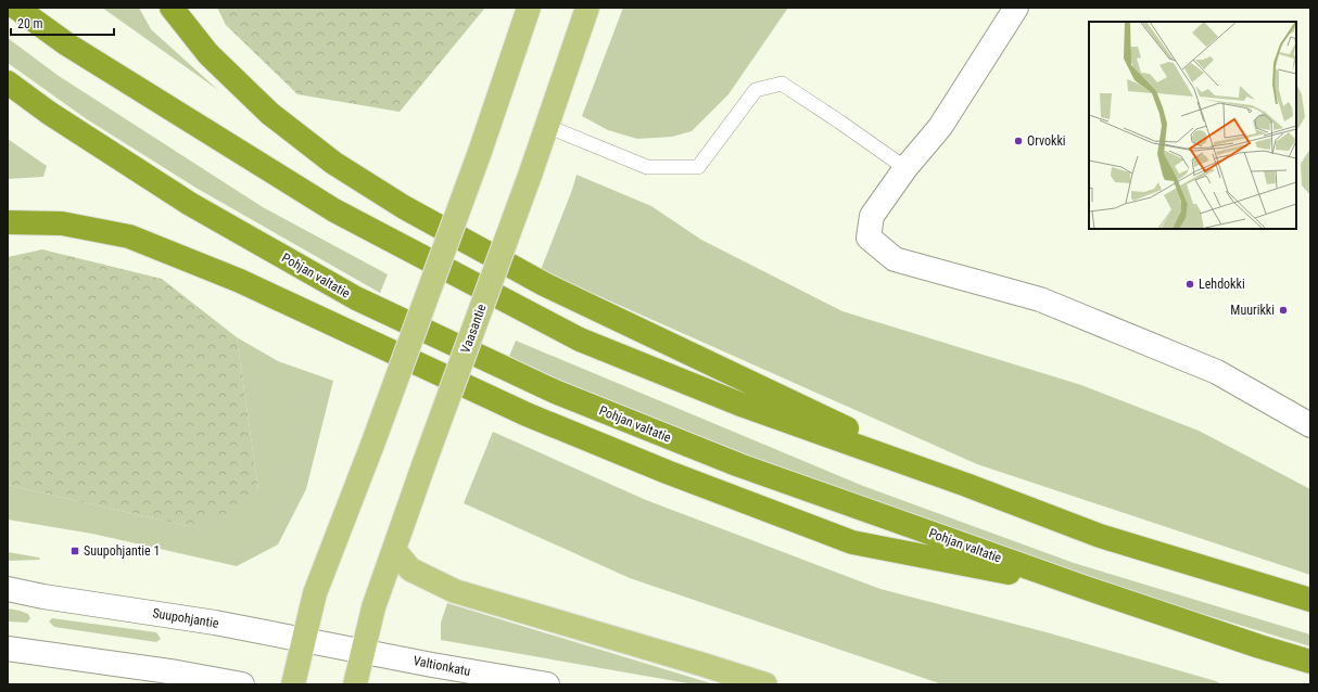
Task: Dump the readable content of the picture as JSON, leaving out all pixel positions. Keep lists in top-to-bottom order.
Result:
{
  "streets": {
    "highway": ["Pohjan valtatie"],
    "main road": ["Vaasantie", "Suupohjantie", "Valtionkatu"]
  },
  "crossings": [
    ["Vaasantie", "Suupohjantie"],
    ["Vaasantie", "Valtionkatu"],
    ["Suupohjantie", "Valtionkatu"]
  ],
  "places": {
    "other": ["Orvokki", "Lehdokki", "Muurikki"],
    "transit": ["Suupohjantie 1"]
  },
  "scale_bar": "20 m"
}
